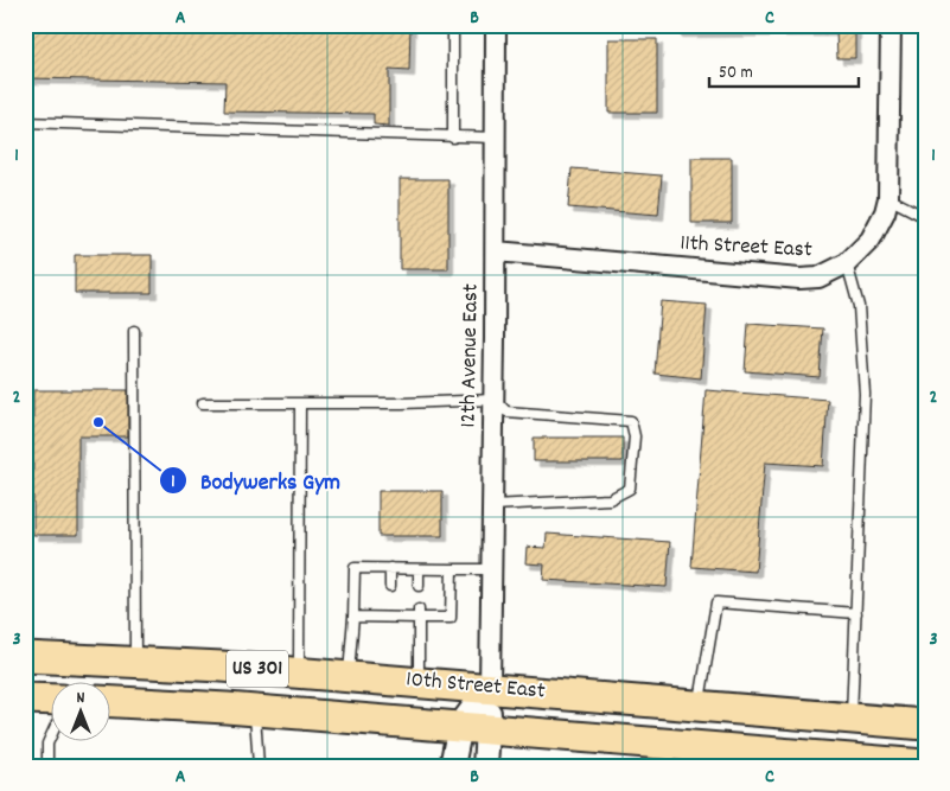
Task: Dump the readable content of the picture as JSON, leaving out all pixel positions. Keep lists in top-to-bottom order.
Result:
{
  "streets": {
    "main road": ["US 301", "10th Street East"],
    "street": ["11th Street East", "12th Avenue East"]
  },
  "crossings": [
    ["11th Street East", "12th Avenue East"],
    ["12th Avenue East", "10th Street East"]
  ],
  "places": ["Bodywerks Gym"],
  "scale_bar": "50 m",
  "north": "top",
  "grid": {
    "columns": ["A", "B", "C"],
    "rows": ["1", "2", "3"]
  }
}
